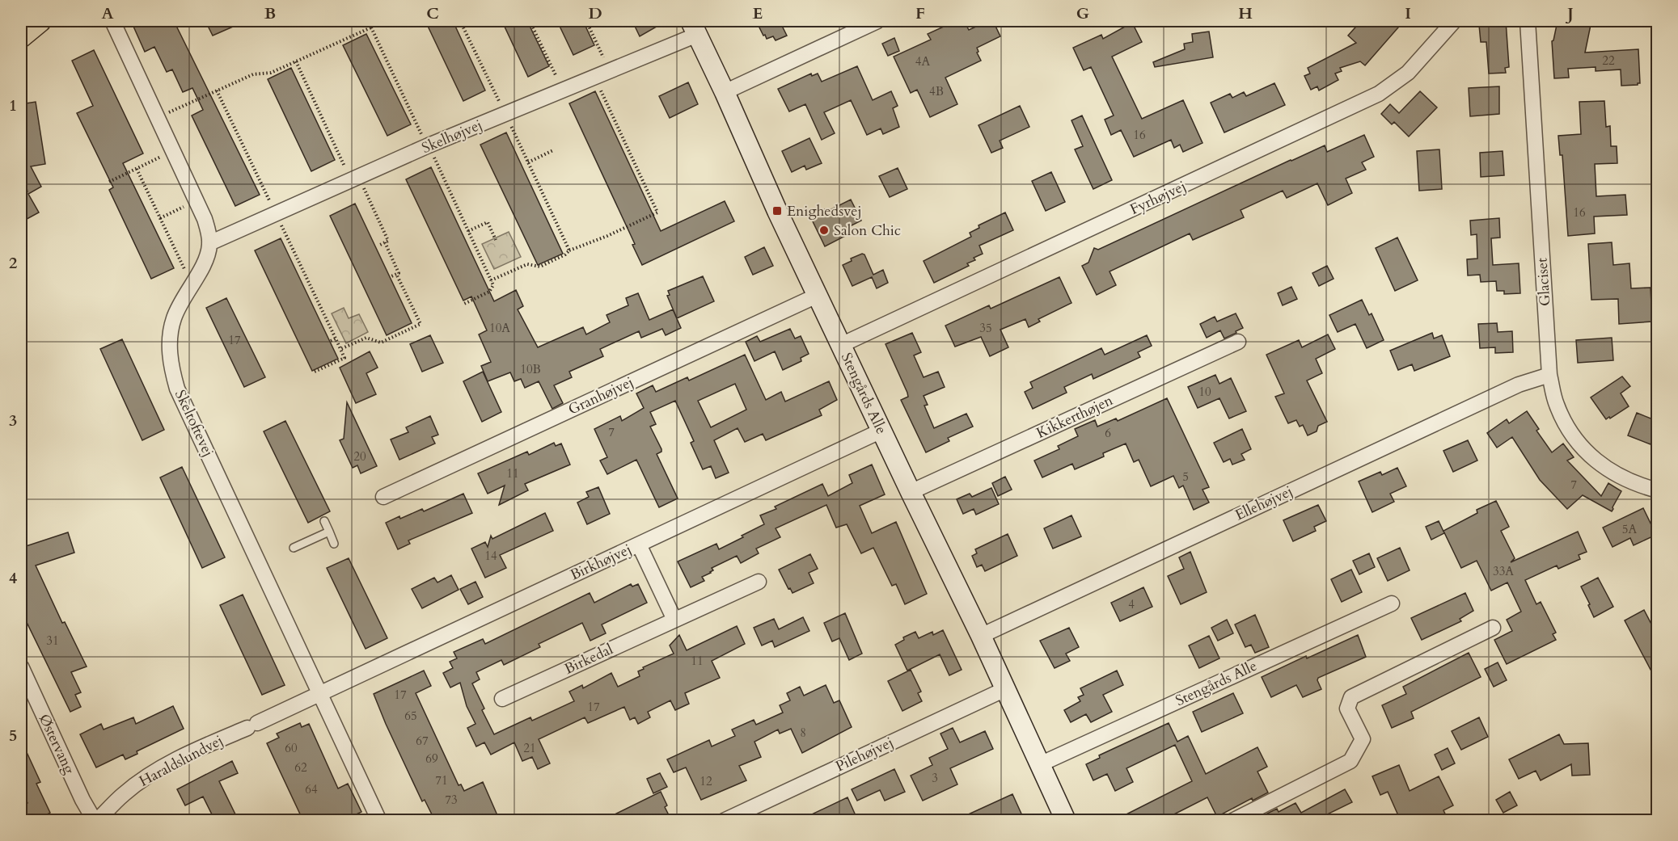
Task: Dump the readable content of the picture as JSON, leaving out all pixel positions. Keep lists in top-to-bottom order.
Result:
{
  "streets": {
    "street": [
      "Skelhøjvej",
      "Fyrhøjvej",
      "Glaciset",
      "Stengårds Alle",
      "Granhøjvej",
      "Kikkerthøjen",
      "Skeltoftevej",
      "Ellehøjvej",
      "Birkhøjvej",
      "Birkedal",
      "Østervang",
      "Pilehøjvej",
      "Haraldslundvej"
    ]
  },
  "crossings": [
    ["Skelhøjvej", "Stengårds Alle"],
    ["Skelhøjvej", "Skeltoftevej"],
    ["Fyrhøjvej", "Stengårds Alle"],
    ["Glaciset", "Ellehøjvej"],
    ["Stengårds Alle", "Granhøjvej"],
    ["Stengårds Alle", "Kikkerthøjen"],
    ["Stengårds Alle", "Ellehøjvej"],
    ["Stengårds Alle", "Birkhøjvej"],
    ["Stengårds Alle", "Pilehøjvej"],
    ["Skeltoftevej", "Birkhøjvej"],
    ["Skeltoftevej", "Haraldslundvej"],
    ["Birkhøjvej", "Haraldslundvej"],
    ["Østervang", "Haraldslundvej"]
  ],
  "places": {
    "transit": ["Enighedsvej"],
    "other": ["Salon Chic"]
  },
  "house_numbers": [
    "22",
    "4A",
    "4B",
    "16",
    "16",
    "10A",
    "35",
    "17",
    "10B",
    "10",
    "7",
    "6",
    "20",
    "11",
    "5",
    "7",
    "5A",
    "14",
    "33A",
    "4",
    "31",
    "11",
    "17",
    "17",
    "65",
    "8",
    "67",
    "60",
    "21",
    "69",
    "62",
    "3",
    "71",
    "12",
    "64",
    "73"
  ],
  "grid": {
    "columns": [
      "A",
      "B",
      "C",
      "D",
      "E",
      "F",
      "G",
      "H",
      "I",
      "J"
    ],
    "rows": [
      "1",
      "2",
      "3",
      "4",
      "5"
    ]
  }
}
